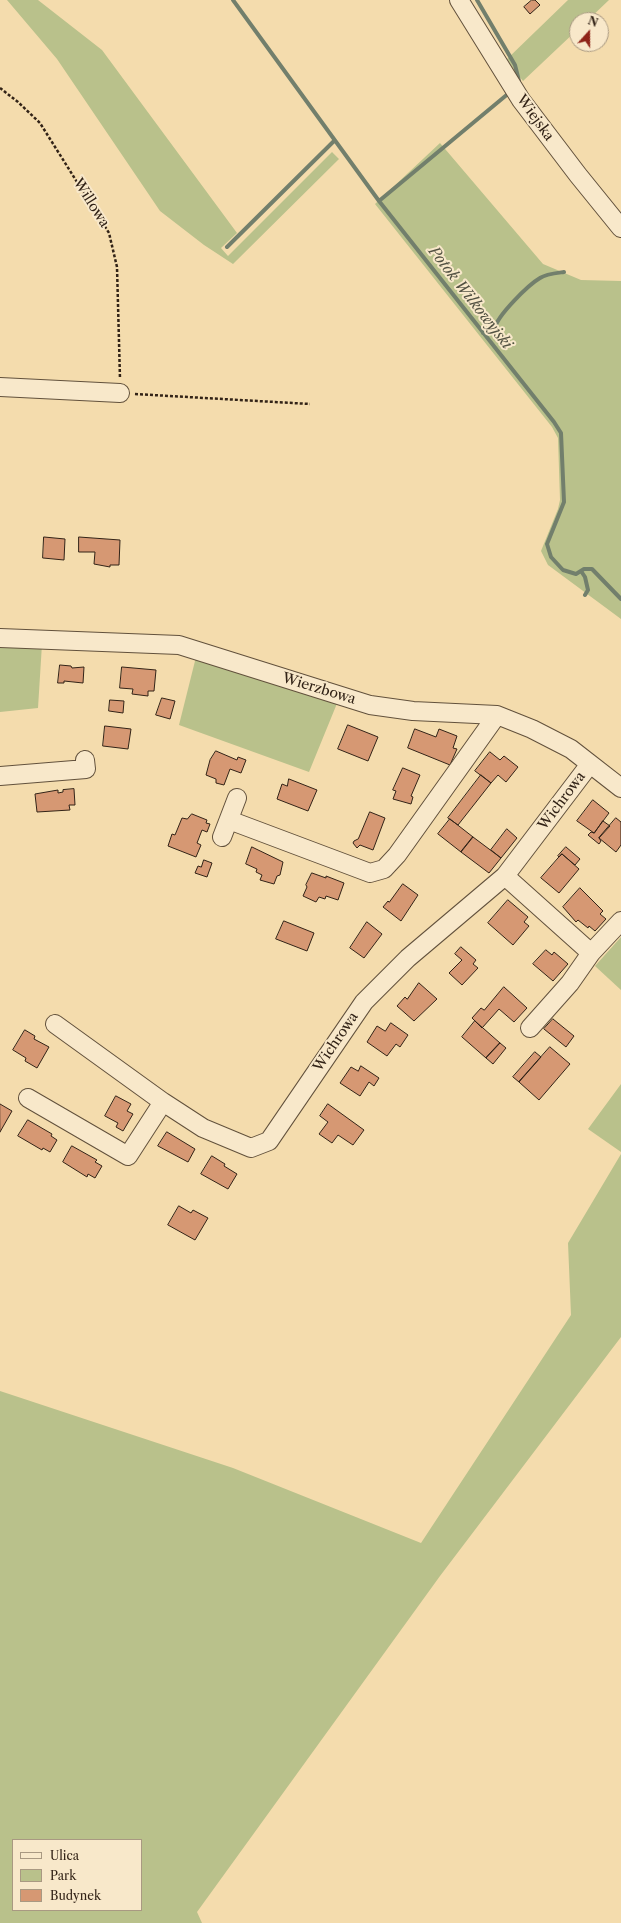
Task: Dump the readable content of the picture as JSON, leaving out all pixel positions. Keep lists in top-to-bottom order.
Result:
{
  "streets": {
    "street": ["Wiejska", "Wierzbowa", "Wichrowa"],
    "path": ["Willowa"]
  },
  "crossings": [
    ["Wierzbowa", "Wichrowa"]
  ],
  "water": ["Potok Wilkowyjski"],
  "legend": ["Ulica", "Park", "Budynek"],
  "north": "top"
}
